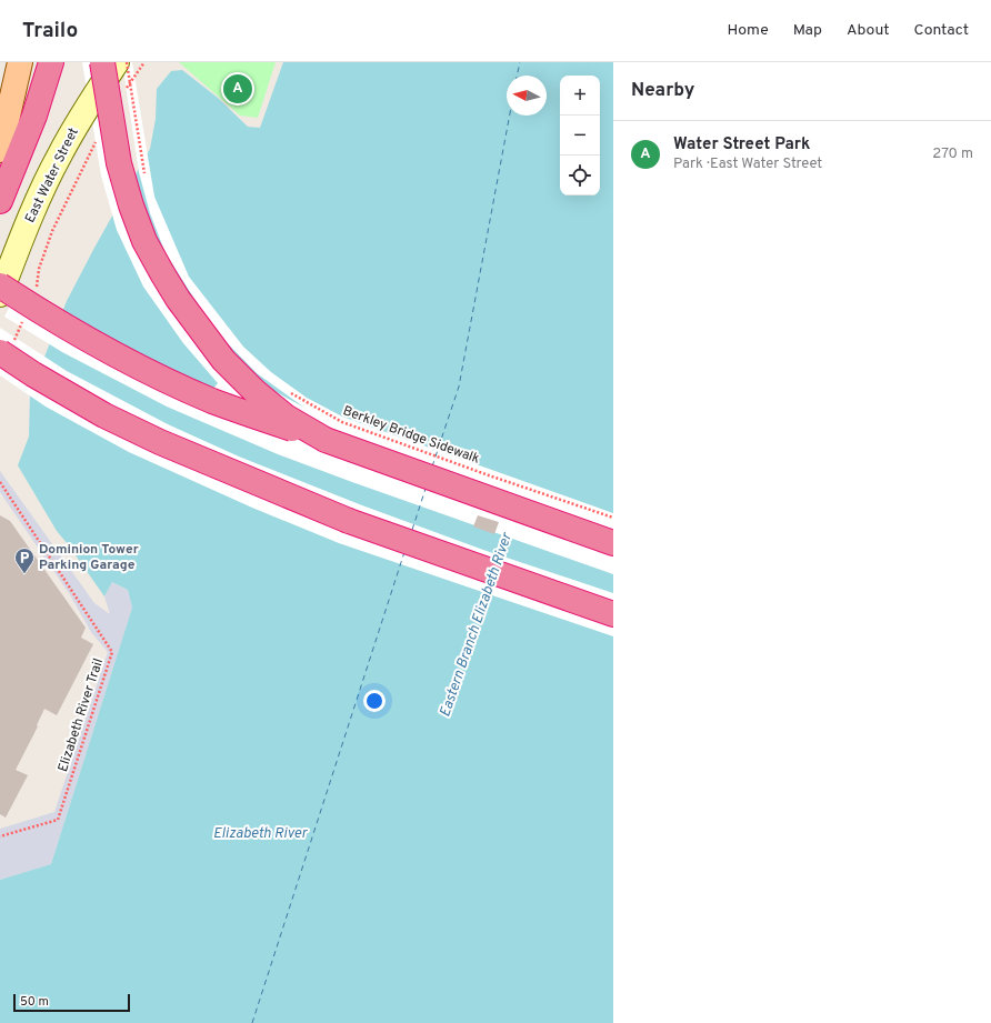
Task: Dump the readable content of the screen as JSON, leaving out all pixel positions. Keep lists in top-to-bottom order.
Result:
{
  "streets": {
    "main road": ["East Water Street"],
    "path": ["Berkley Bridge Sidewalk", "Elizabeth River Trail"]
  },
  "water": ["Eastern Branch Elizabeth River", "Elizabeth River"],
  "places": {
    "parking": ["Dominion Tower Parking Garage"]
  },
  "scale_bar": "50 m",
  "north": "left",
  "page": {
    "header": "Trailo",
    "nav": [
      "Home",
      "Map",
      "About",
      "Contact"
    ],
    "heading": "Nearby",
    "pins": "A",
    "map_buttons": ["+", "−"],
    "list": [
      {
        "mark": "A",
        "name": "Water Street Park",
        "note": "Park · East Water Street",
        "value": "270 m"
      }
    ],
    "scale": "50 m"
  }
}
